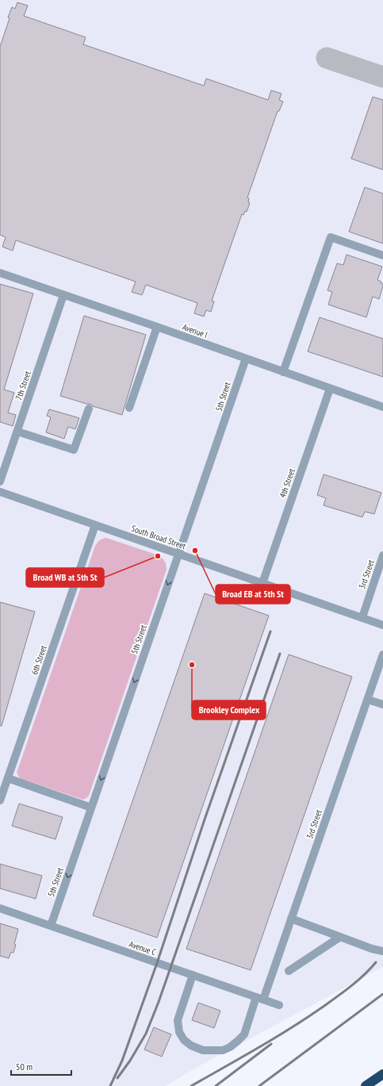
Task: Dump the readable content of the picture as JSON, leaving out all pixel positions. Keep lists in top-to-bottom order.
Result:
{
  "streets": {
    "street": [
      "Avenue I",
      "7th Street",
      "5th Street",
      "4th Street",
      "South Broad Street",
      "3rd Street",
      "6th Street",
      "Avenue C"
    ]
  },
  "crossings": [
    ["Avenue I", "7th Street"],
    ["Avenue I", "5th Street"],
    ["Avenue I", "4th Street"],
    ["5th Street", "South Broad Street"],
    ["5th Street", "Avenue C"],
    ["4th Street", "South Broad Street"],
    ["South Broad Street", "3rd Street"],
    ["South Broad Street", "6th Street"],
    ["3rd Street", "Avenue C"]
  ],
  "one_way": ["5th Street"],
  "places": ["Broad EB at 5th St", "Broad WB at 5th St", "Brookley Complex"],
  "scale_bar": "50 m"
}
